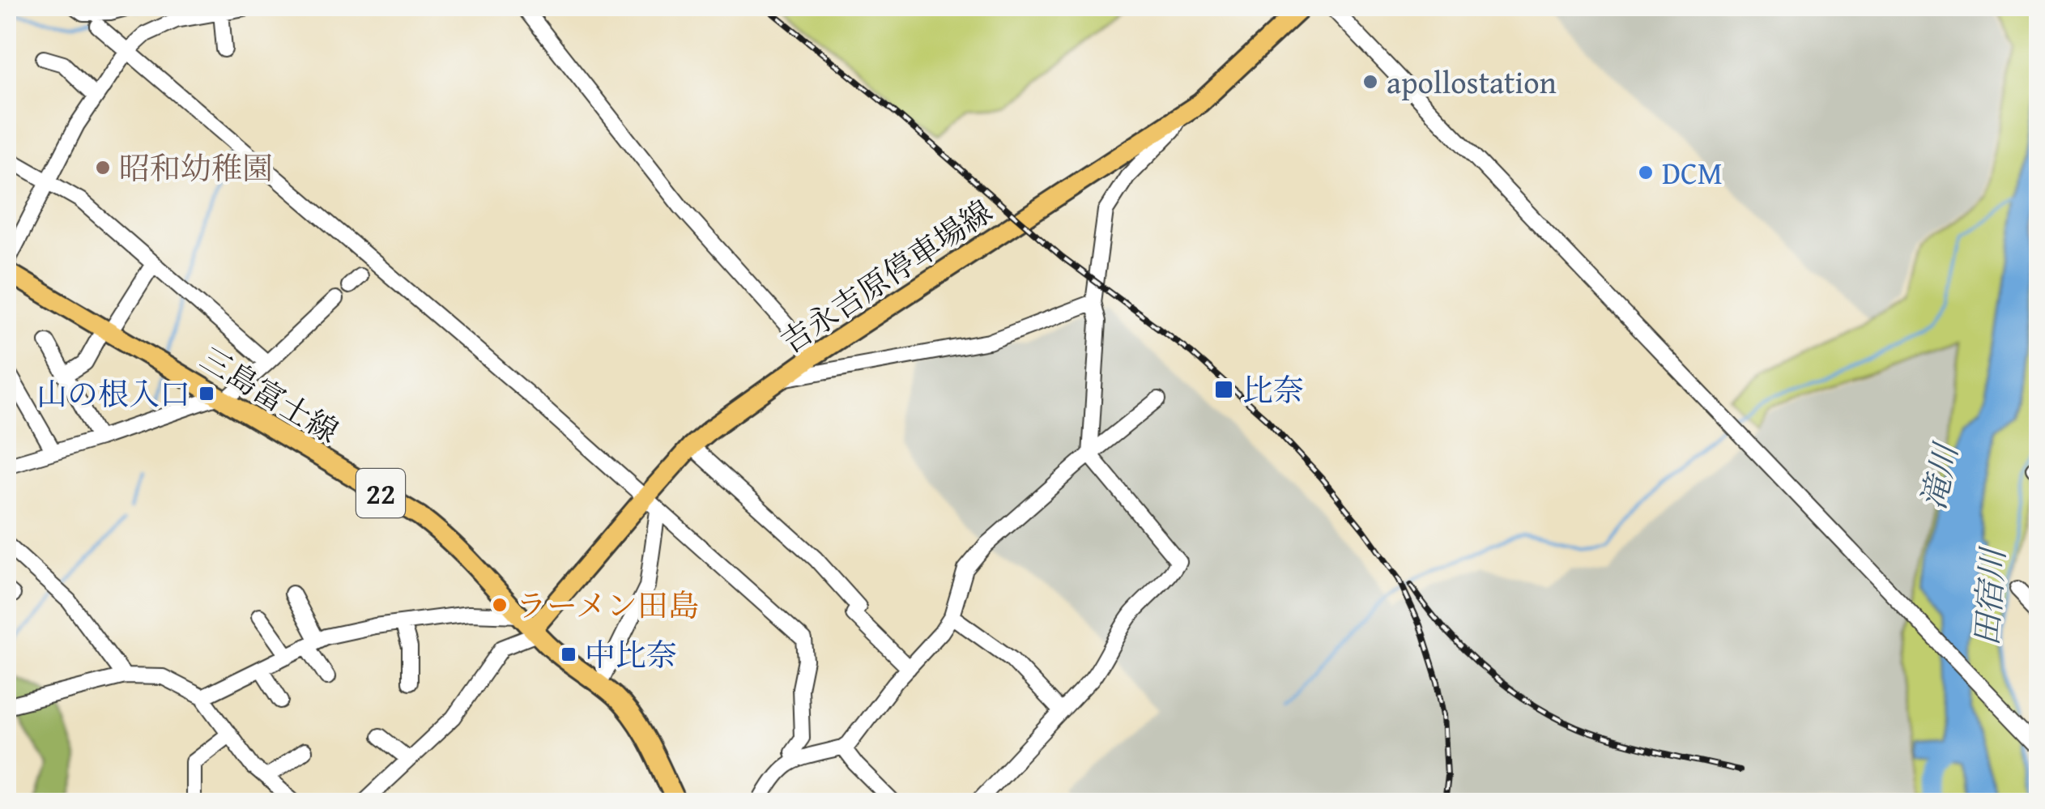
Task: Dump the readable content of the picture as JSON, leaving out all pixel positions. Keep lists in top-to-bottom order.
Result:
{
  "streets": {
    "main road": ["吉永吉原停車場線", "三島富士線", "22"]
  },
  "crossings": [
    ["吉永吉原停車場線", "三島富士線"]
  ],
  "water": ["滝川", "田宿川"],
  "places": {
    "other": [
      "apollostation",
      "昭和幼稚園",
      "DCM",
      "ラーメン田島"
    ],
    "transit": ["比奈", "山の根入口", "中比奈"]
  }
}
